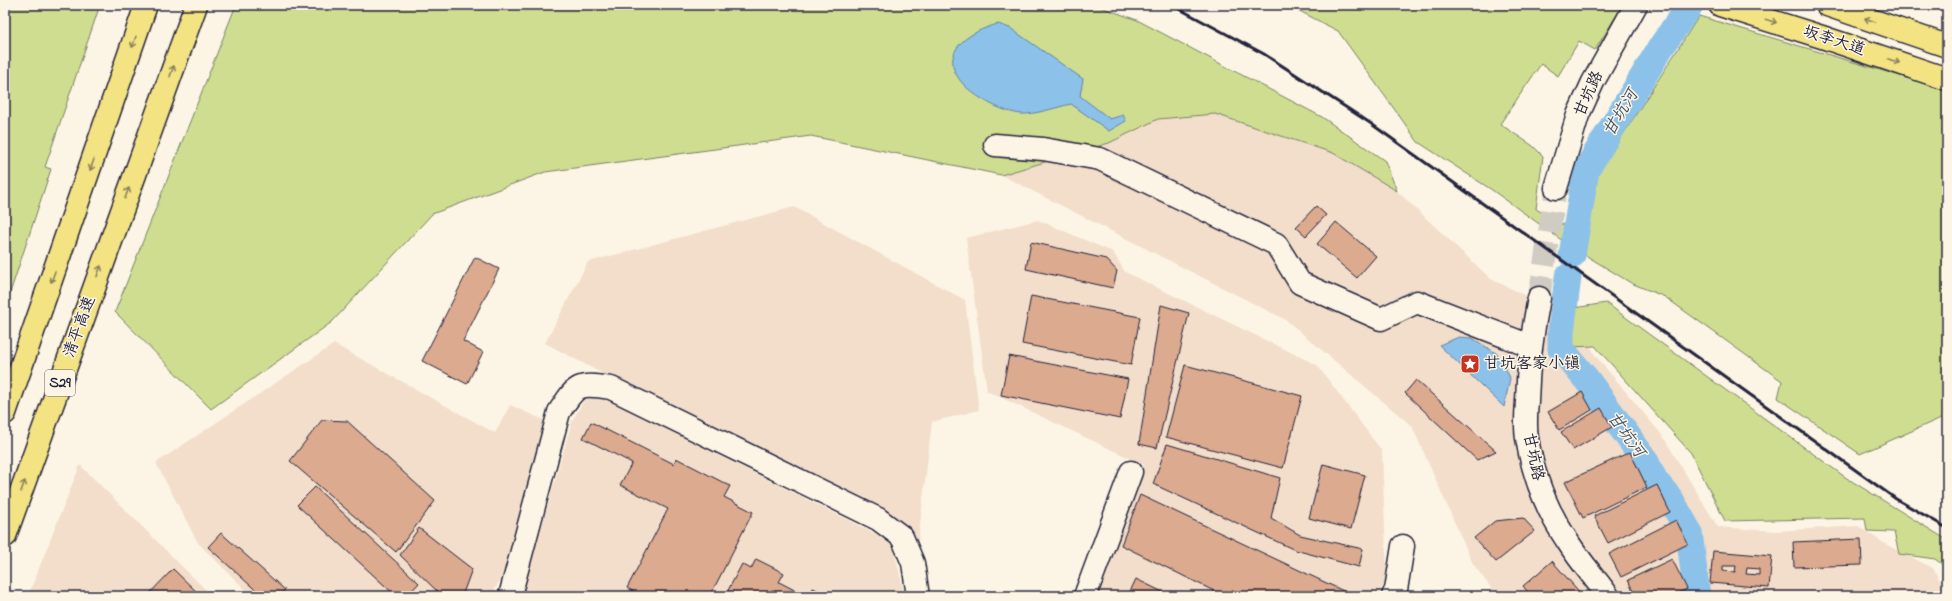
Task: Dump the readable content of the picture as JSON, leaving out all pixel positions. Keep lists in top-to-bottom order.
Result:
{
  "streets": {
    "main road": ["坂李大道", "清平高速", "S29"],
    "street": ["甘坑路"]
  },
  "water": ["甘坑河"],
  "places": {
    "place": ["甘坑客家小镇"]
  }
}
